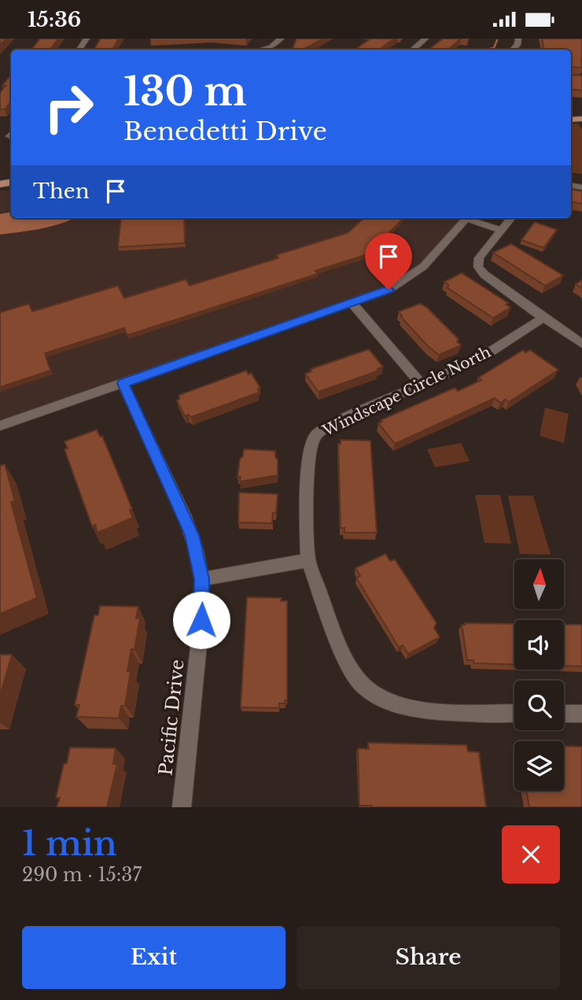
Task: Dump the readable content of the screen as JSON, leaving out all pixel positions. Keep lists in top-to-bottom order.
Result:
{
  "streets": {
    "street": ["Windscape Circle North", "Pacific Drive"]
  },
  "north": "top",
  "page": {
    "status": "15:36",
    "turn": ["130 m", "Benedetti Drive"],
    "then": "Then",
    "heading": ["1 min", "290 m · 15:37"],
    "buttons": ["Exit", "Share"]
  }
}
